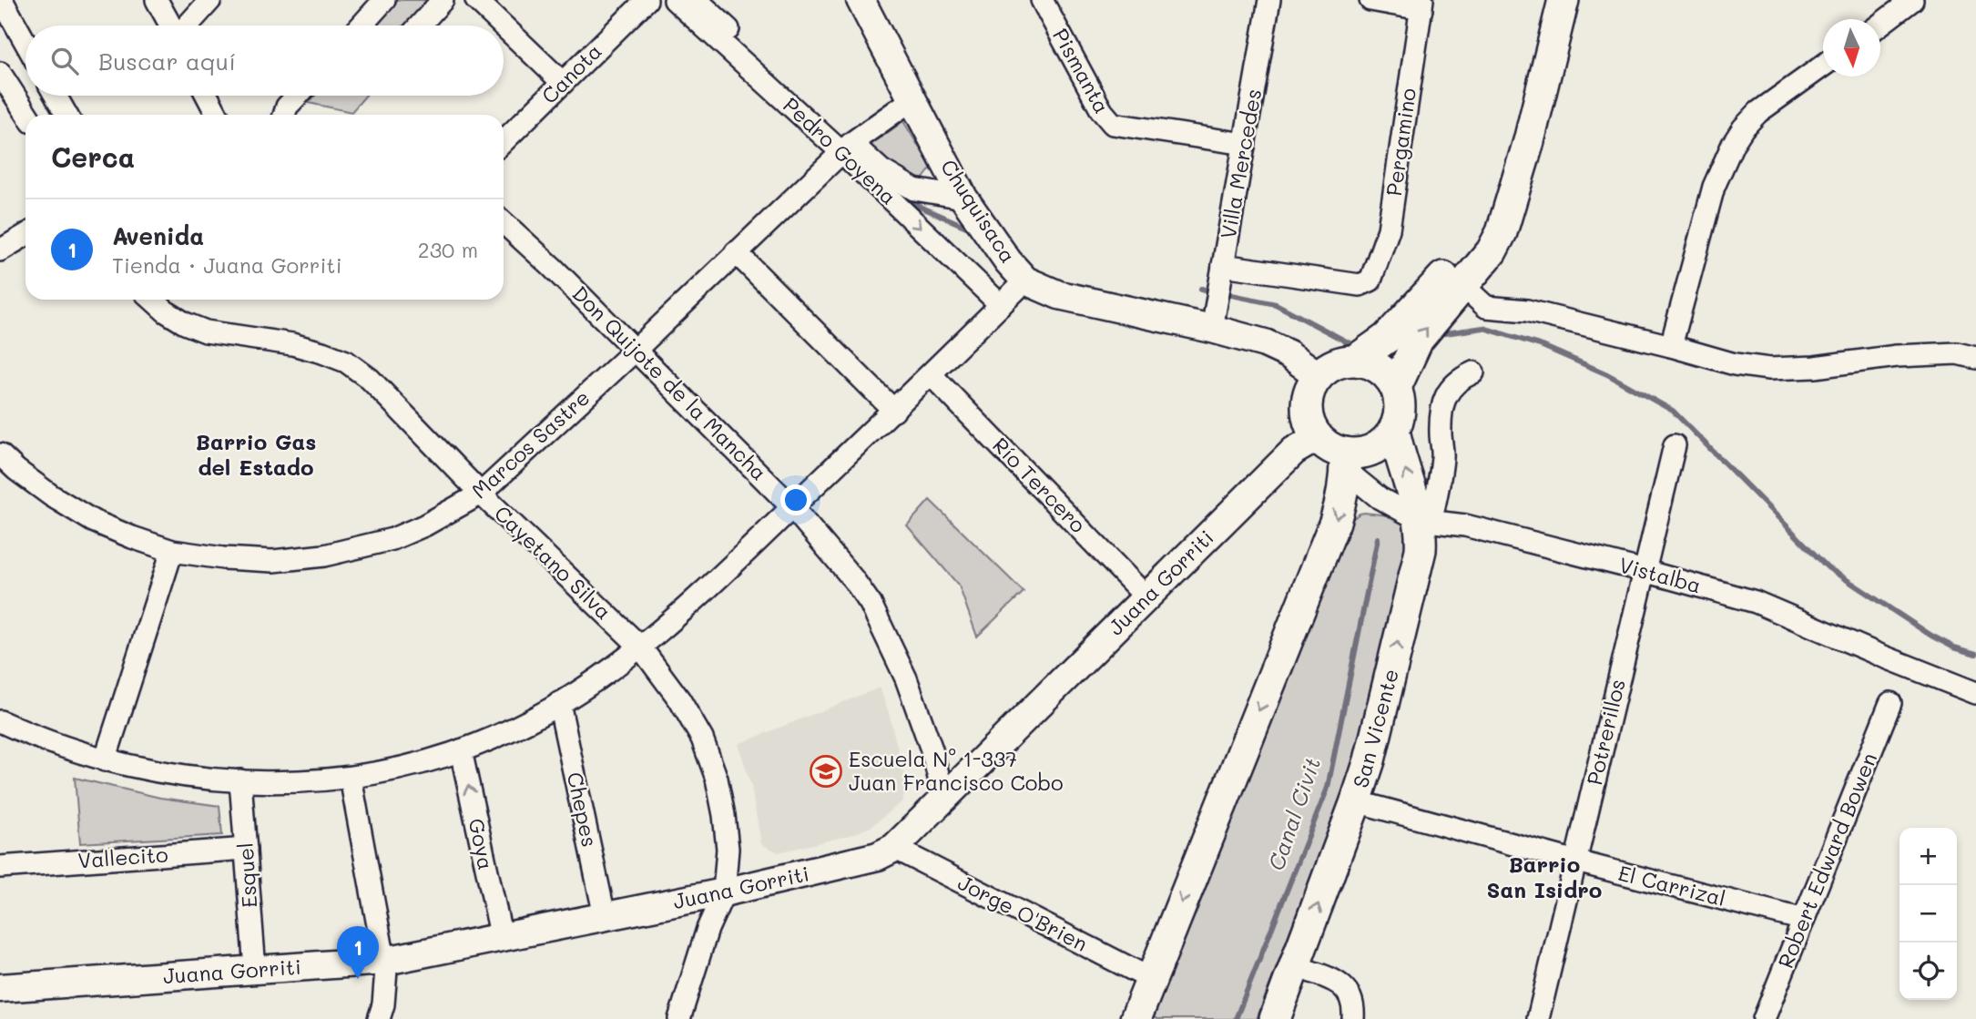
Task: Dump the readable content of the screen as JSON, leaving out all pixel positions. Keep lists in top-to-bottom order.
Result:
{
  "streets": {
    "main road": ["San Vicente"],
    "street": [
      "Pismanta",
      "Canota",
      "Pergamino",
      "Pedro Goyena",
      "Villa Mercedes",
      "Chuquisaca",
      "Don Quijote de la Mancha",
      "Marcos Sastre",
      "Río Tercero",
      "Cayetano Silva",
      "Vistalba",
      "Juana Gorriti",
      "Potrerillos",
      "Chepes",
      "Goya",
      "Vallecito",
      "Robert Edward Bowen",
      "Esquel",
      "El Carrizal",
      "Jorge O'Brien"
    ]
  },
  "crossings": [
    ["Pismanta", "Villa Mercedes"],
    ["Pergamino", "Villa Mercedes"],
    ["Pedro Goyena", "Chuquisaca"],
    ["Pedro Goyena", "Marcos Sastre"],
    ["Villa Mercedes", "Chuquisaca"],
    ["Chuquisaca", "Marcos Sastre"],
    ["Chuquisaca", "Vistalba"],
    ["Chuquisaca", "Juana Gorriti"],
    ["Chuquisaca", "San Vicente"],
    ["Don Quijote de la Mancha", "Marcos Sastre"],
    ["Don Quijote de la Mancha", "Juana Gorriti"],
    ["Marcos Sastre", "Cayetano Silva"],
    ["Río Tercero", "Juana Gorriti"],
    ["Cayetano Silva", "Juana Gorriti"],
    ["Vistalba", "Juana Gorriti"],
    ["Vistalba", "San Vicente"],
    ["Vistalba", "Potrerillos"],
    ["Juana Gorriti", "San Vicente"],
    ["Juana Gorriti", "Chepes"],
    ["Juana Gorriti", "Goya"],
    ["Juana Gorriti", "Esquel"],
    ["Juana Gorriti", "Jorge O'Brien"],
    ["San Vicente", "El Carrizal"],
    ["Potrerillos", "El Carrizal"],
    ["Vallecito", "Esquel"],
    ["Robert Edward Bowen", "El Carrizal"]
  ],
  "one_way": ["San Vicente"],
  "districts": ["Barrio Gas del Estado", "Barrio San Isidro"],
  "water": ["Canal Civit"],
  "places": {
    "school or university": ["Escuela N° 1-337 Juan Francisco Cobo"]
  },
  "north": "bottom",
  "page": {
    "search": "Buscar aquí",
    "heading": "Cerca",
    "list": [
      {
        "mark": "1",
        "name": "Avenida",
        "note": "Tienda · Juana Gorriti",
        "value": "230 m"
      }
    ],
    "map_buttons": ["+", "−"],
    "pins": "1"
  }
}
